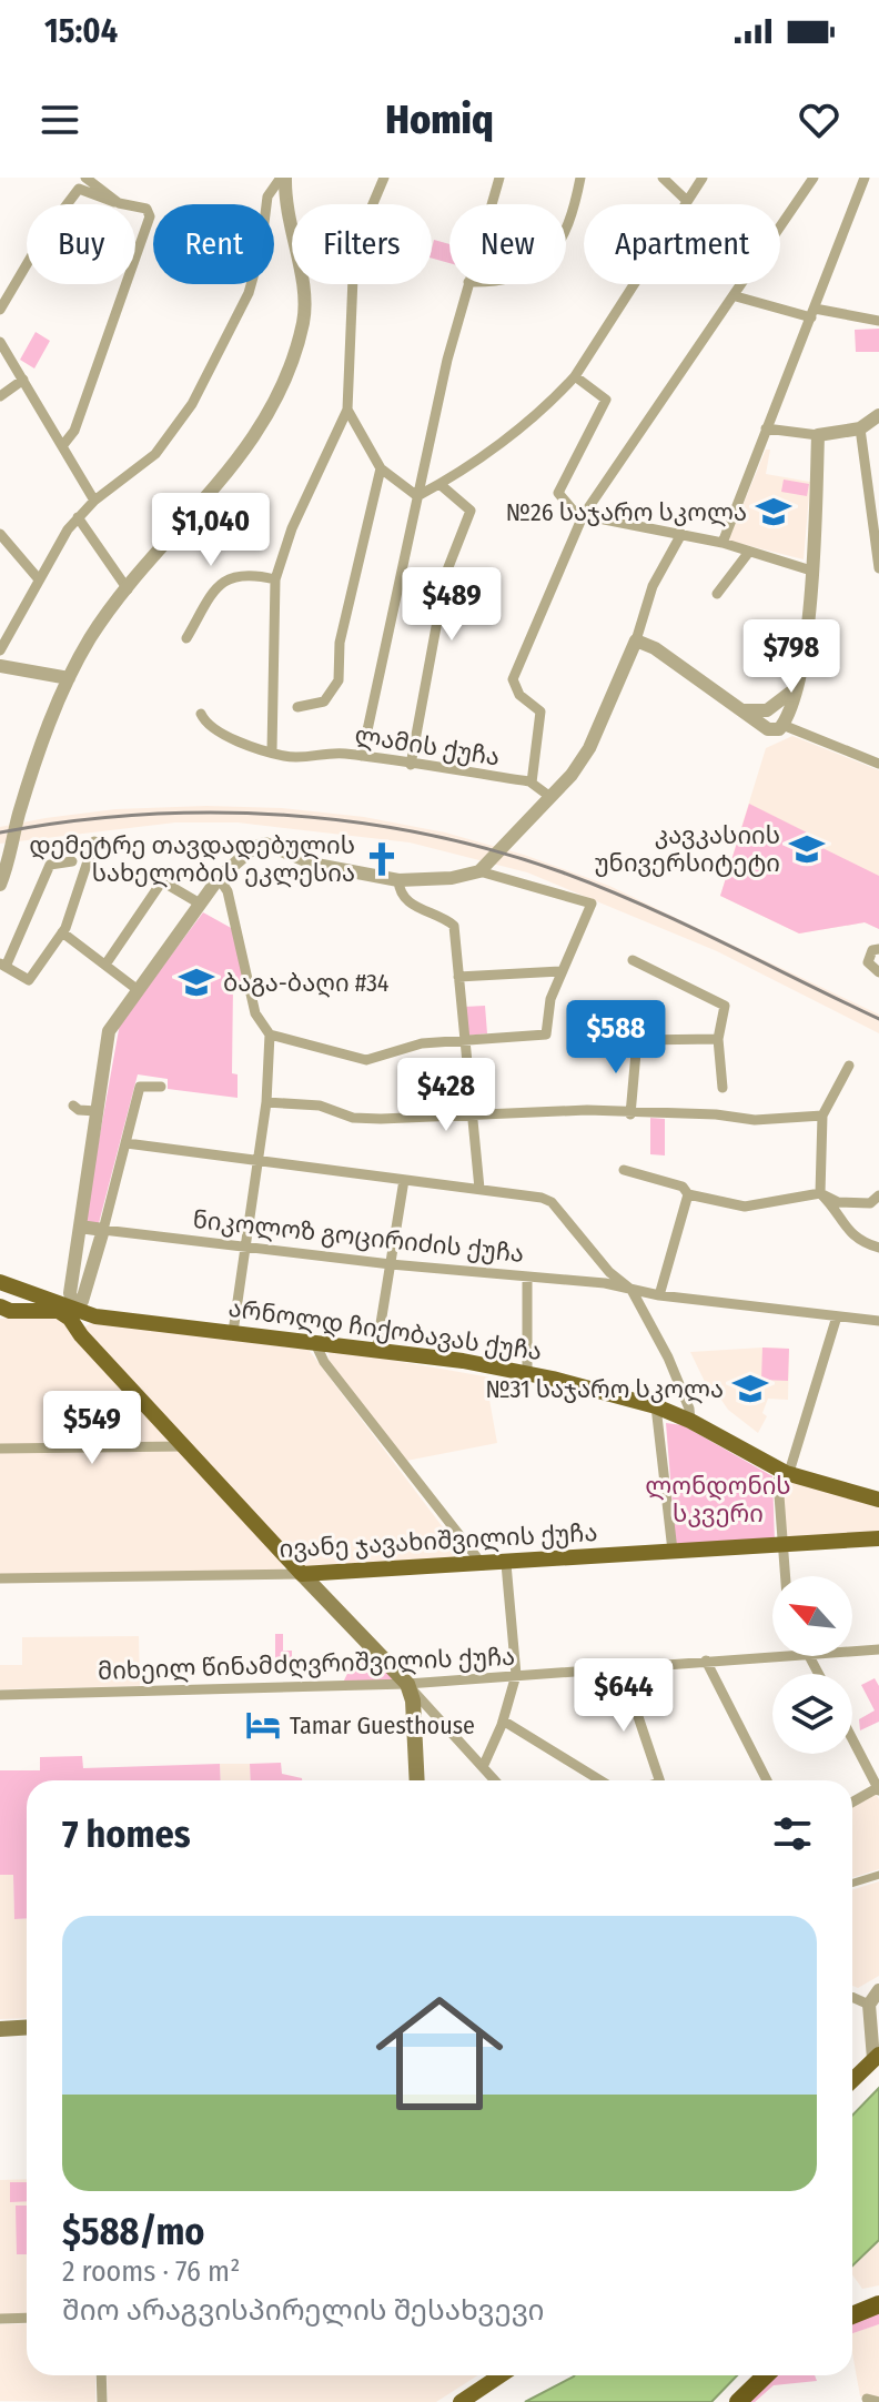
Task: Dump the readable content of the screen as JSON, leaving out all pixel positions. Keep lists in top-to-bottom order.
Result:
{
  "streets": {
    "main road": ["არნოლდ ჩიქობავას ქუჩა", "ივანე ჯავახიშვილის ქუჩა"],
    "street": ["ლამის ქუჩა", "ნიკოლოზ გოცირიძის ქუჩა", "მიხეილ წინამძღვრიშვილის ქუჩა"]
  },
  "parks": ["ლონდონის სკვერი"],
  "places": {
    "school or university": [
      "№26 საჯარო სკოლა",
      "კავკასიის უნივერსიტეტი",
      "ბაგა-ბაღი #34",
      "№31 საჯარო სკოლა"
    ],
    "church": ["დემეტრე თავდადებულის სახელობის ეკლესია"],
    "hotel": ["Tamar Guesthouse"]
  },
  "north": "top left",
  "page": {
    "status": "15:04",
    "header": "Homiq",
    "chip": [
      "Buy",
      "Rent",
      "Filters",
      "New",
      "Apartment"
    ],
    "price": [
      "$1,040",
      "$489",
      "$798",
      "$588",
      "$428",
      "$549",
      "$644"
    ],
    "heading": "7 homes",
    "list": [
      {
        "name": "$588/mo",
        "note": "2 rooms · 76 m² · შიო არაგვისპირელის შესახვევი"
      }
    ]
  }
}
